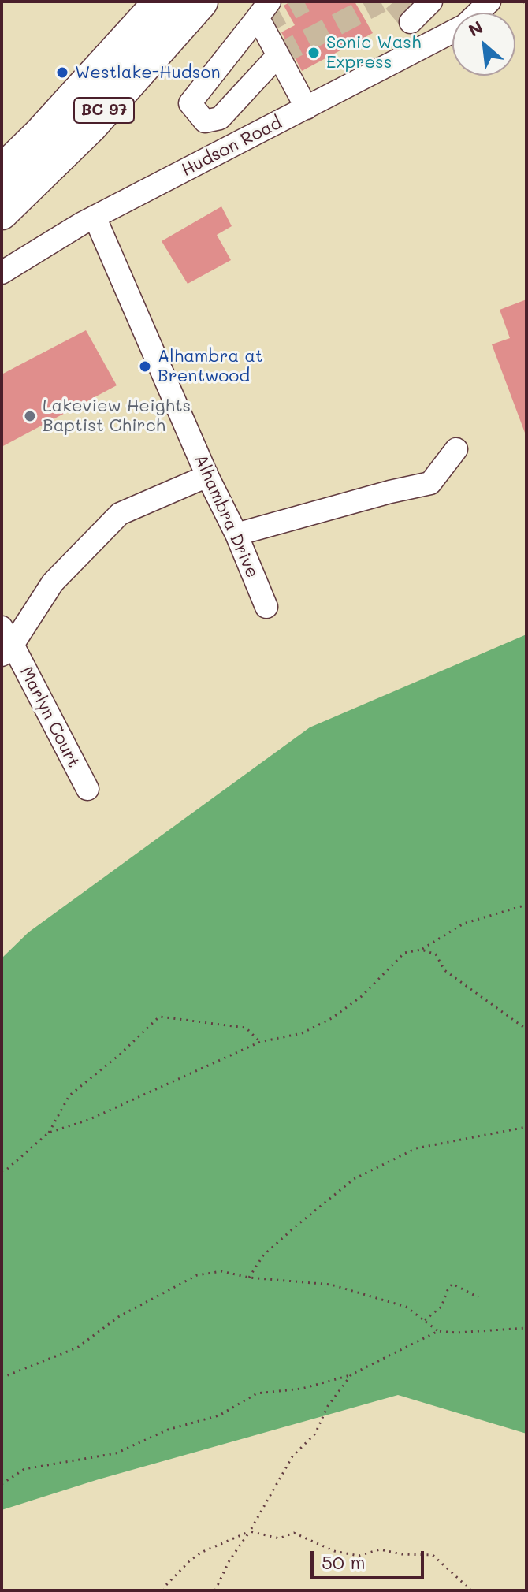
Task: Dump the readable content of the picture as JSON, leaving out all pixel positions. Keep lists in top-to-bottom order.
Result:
{
  "streets": {
    "highway": ["BC 97"],
    "street": ["Hudson Road", "Alhambra Drive", "Marlyn Court"]
  },
  "crossings": [
    ["Hudson Road", "Alhambra Drive"]
  ],
  "places": [
    "Sonic Wash Express",
    "Westlake-Hudson",
    "Alhambra at Brentwood",
    "Lakeview Heights Baptist Chirch"
  ],
  "scale_bar": "50 m",
  "north": "top left"
}
